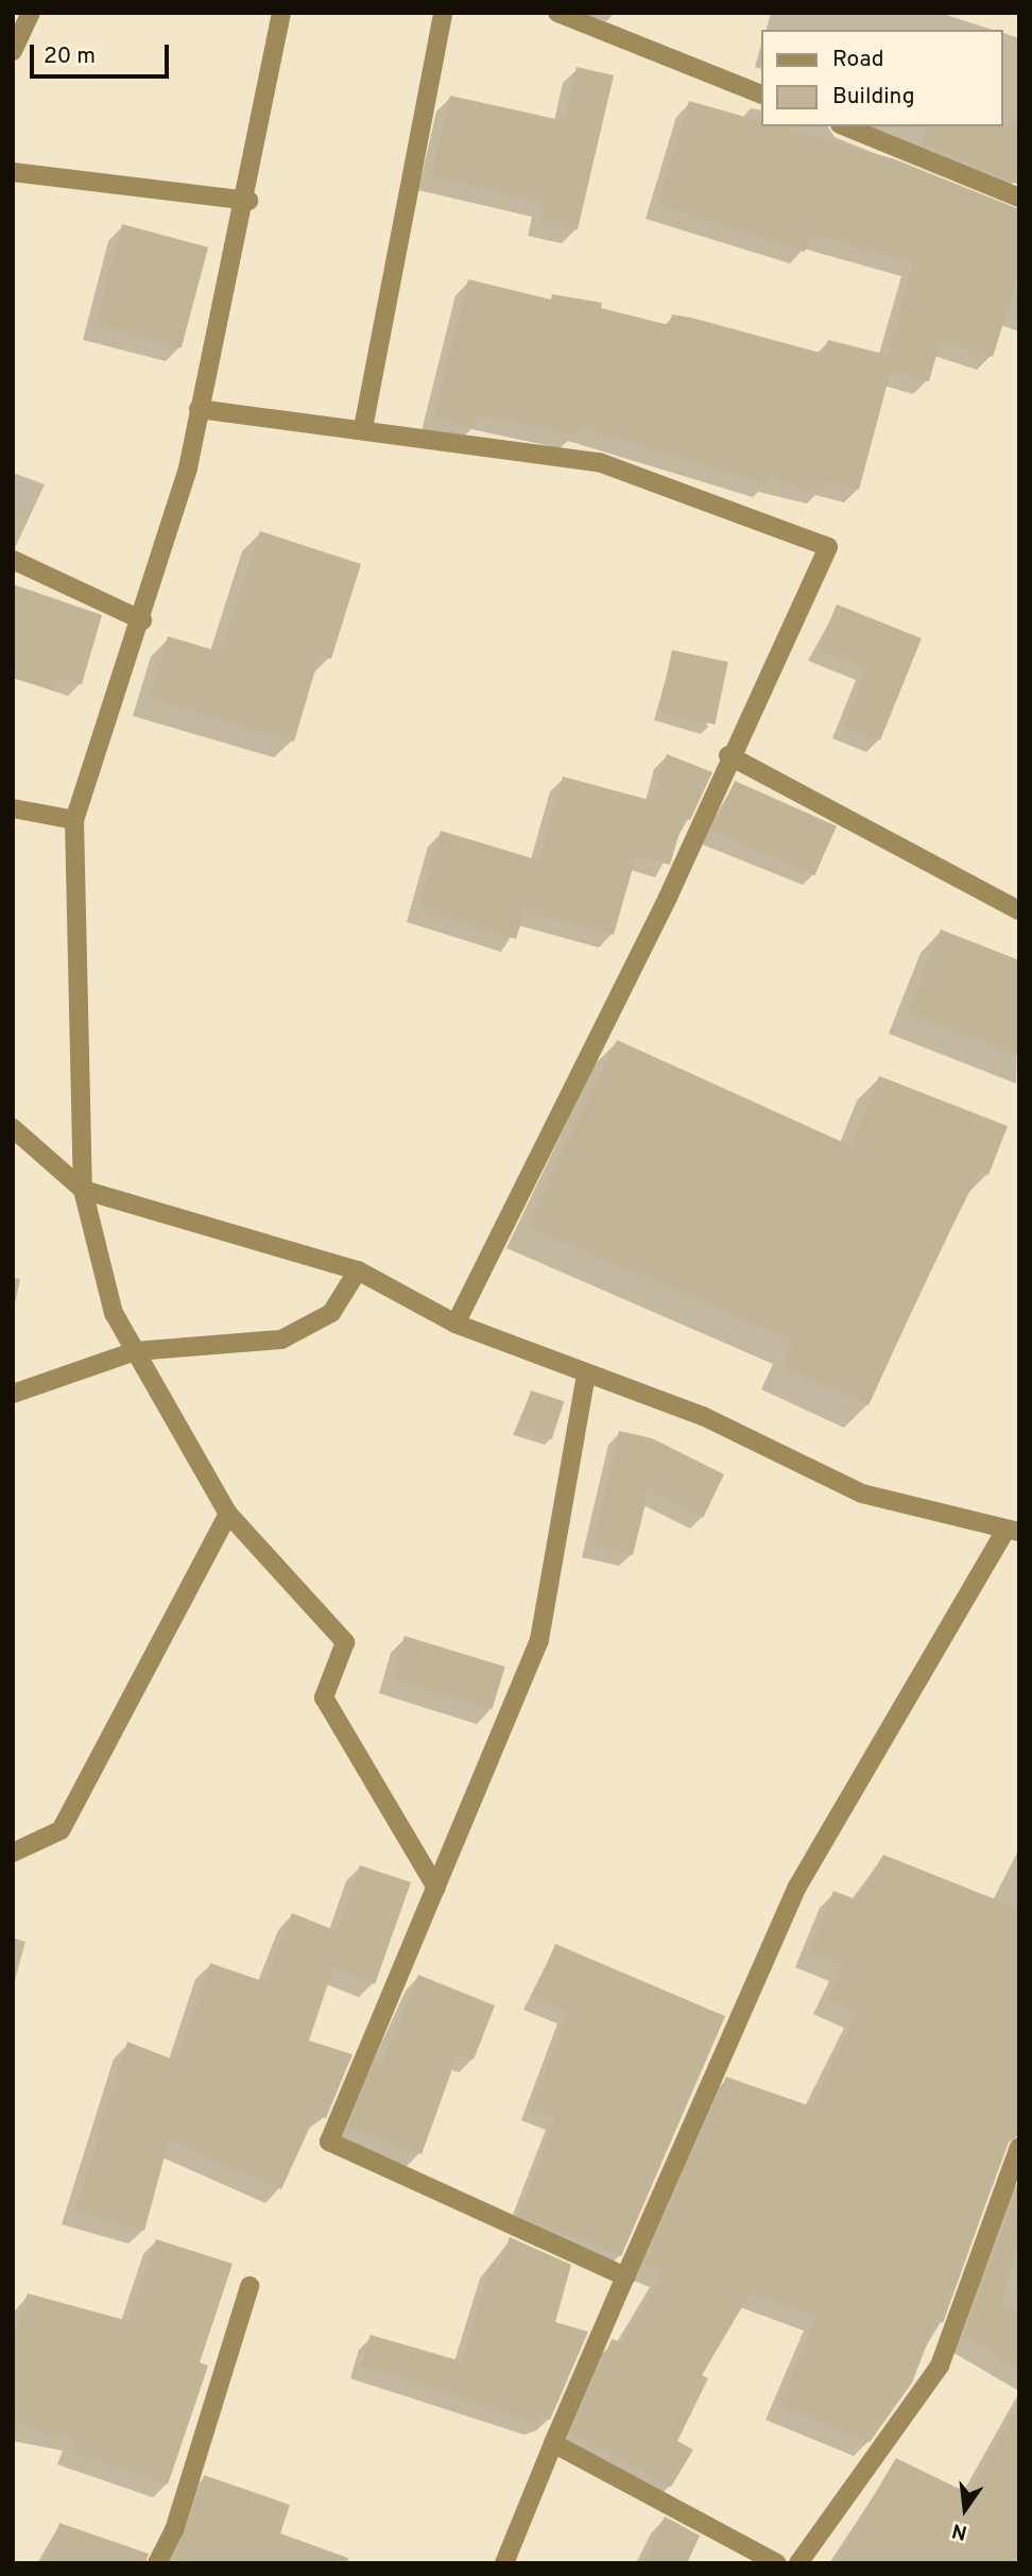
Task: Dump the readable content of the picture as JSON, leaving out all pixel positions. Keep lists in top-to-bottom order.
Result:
{
  "legend": ["Road", "Building"],
  "scale_bar": "20 m",
  "north": "bottom"
}
